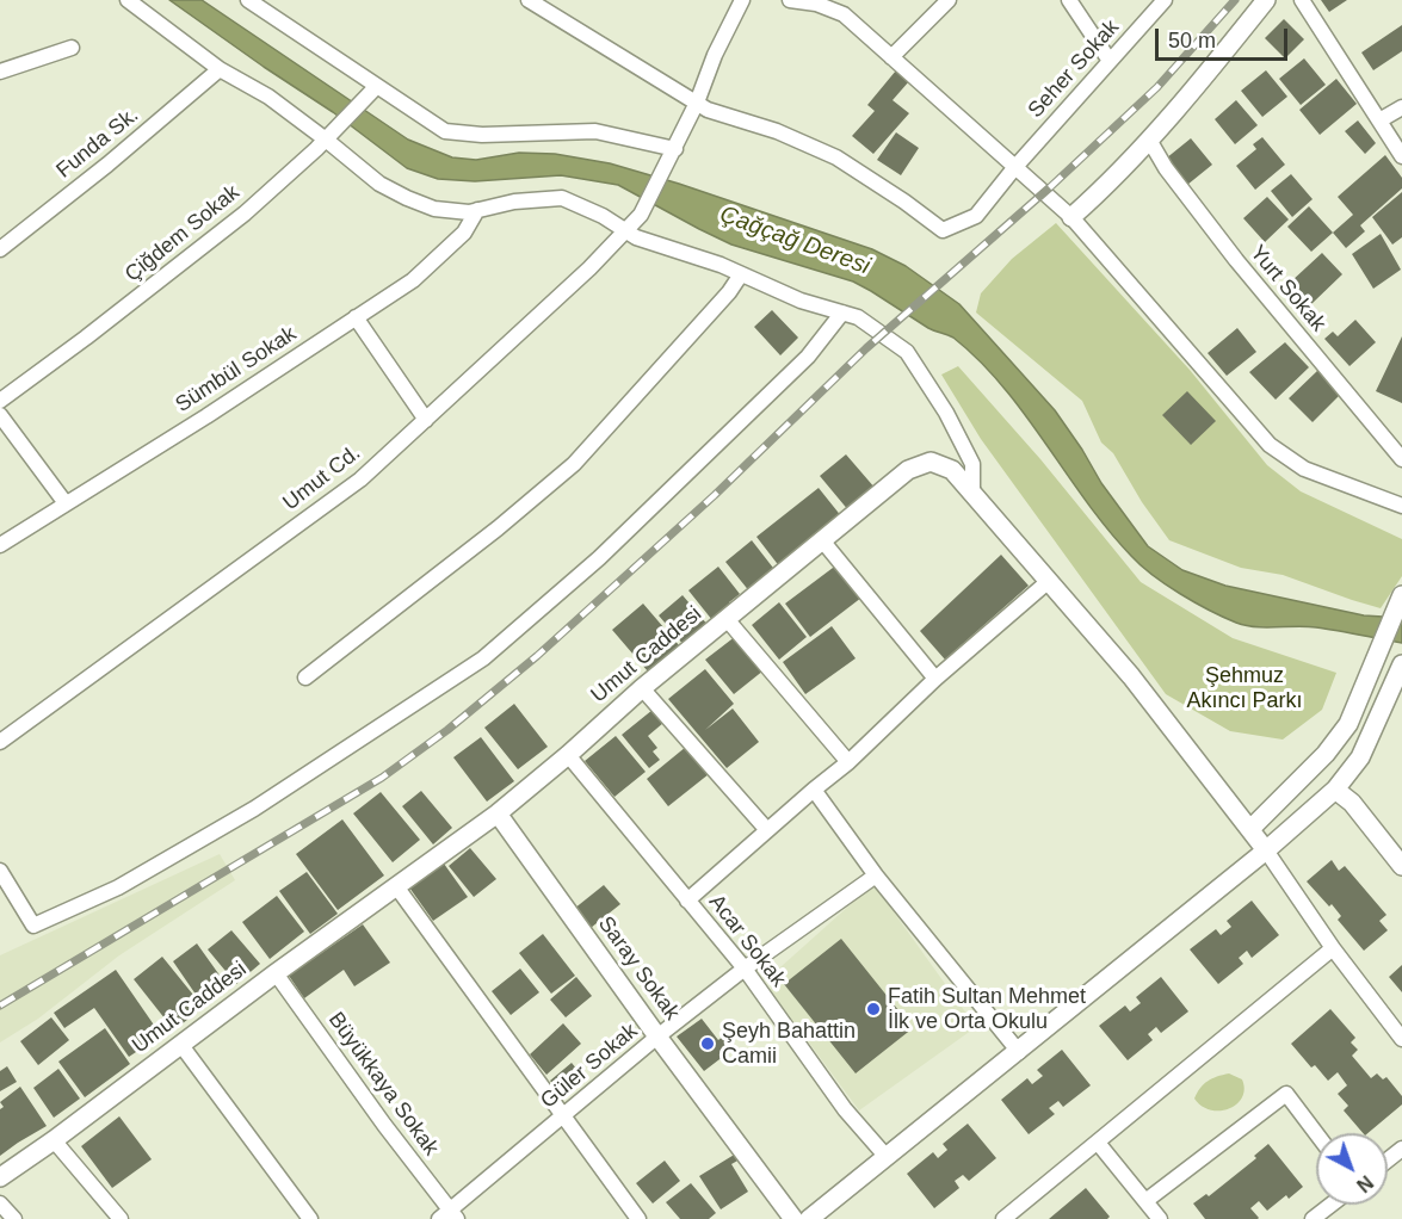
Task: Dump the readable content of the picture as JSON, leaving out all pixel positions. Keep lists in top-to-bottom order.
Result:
{
  "streets": {
    "street": [
      "Seher Sokak",
      "Funda Sk.",
      "Çiğdem Sokak",
      "Yurt Sokak",
      "Sümbül Sokak",
      "Umut Cd.",
      "Umut Caddesi",
      "Acar Sokak",
      "Saray Sokak",
      "Güler Sokak",
      "Büyükkaya Sokak"
    ]
  },
  "crossings": [
    ["Seher Sokak", "Umut Cd."],
    ["Umut Caddesi", "Acar Sokak"],
    ["Umut Caddesi", "Saray Sokak"],
    ["Umut Caddesi", "Büyükkaya Sokak"],
    ["Acar Sokak", "Güler Sokak"],
    ["Saray Sokak", "Güler Sokak"],
    ["Güler Sokak", "Büyükkaya Sokak"]
  ],
  "water": ["Çağçağ Deresi"],
  "parks": ["Şehmuz Akıncı Parkı"],
  "places": ["Fatih Sultan Mehmet İlk ve Orta Okulu", "Şeyh Bahattin Camii"],
  "scale_bar": "50 m",
  "north": "bottom right"
}
